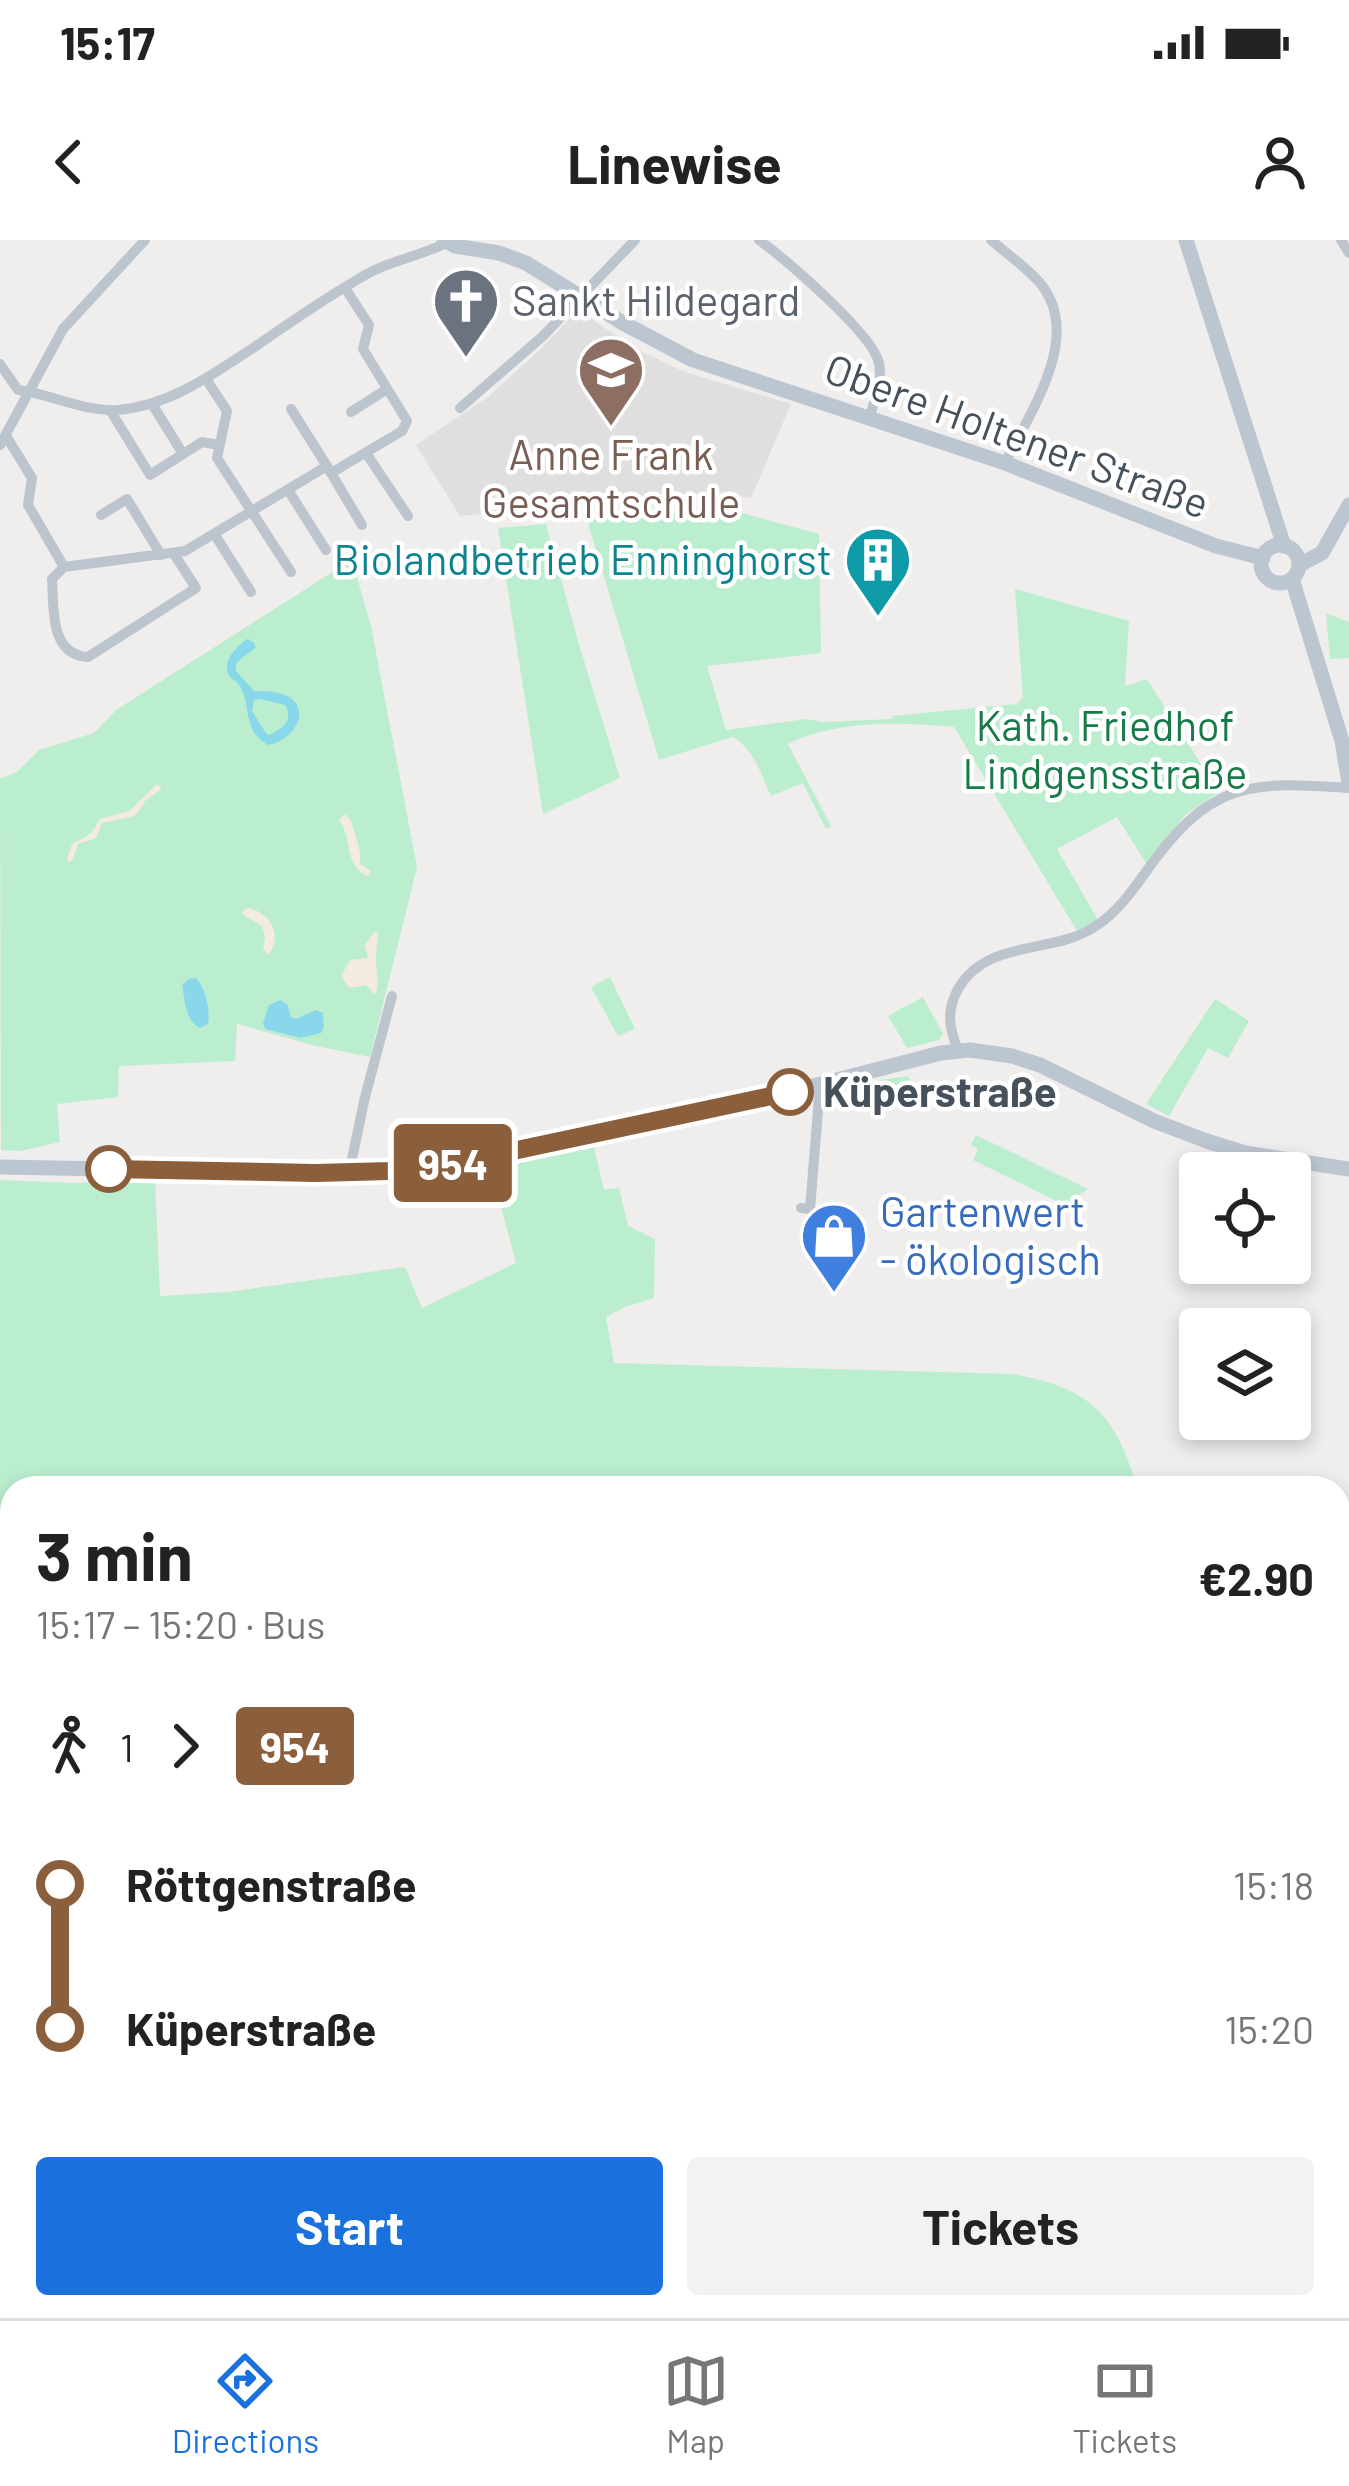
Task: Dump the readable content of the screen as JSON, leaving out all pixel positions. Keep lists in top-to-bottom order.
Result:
{
  "streets": {
    "street": ["Obere Holtener Straße"]
  },
  "parks": ["Kath. Friedhof Lindgensstraße"],
  "places": {
    "church": ["Sankt Hildegard"],
    "school or university": ["Anne Frank Gesamtschule"],
    "building": ["Biolandbetrieb Enninghorst"],
    "other": ["Küperstraße"],
    "shop": ["Gartenwert - ökologisch"]
  },
  "lines": ["bus line 954"],
  "page": {
    "status": "15:17",
    "header": "Linewise",
    "on_map": "954",
    "heading": ["3 min", "15:17 – 15:20 · Bus", "€2.90"],
    "legs": ["1", "954"],
    "list": [
      {
        "name": "Röttgenstraße",
        "value": "15:18"
      },
      {
        "name": "Küperstraße",
        "value": "15:20"
      }
    ],
    "buttons": ["Start", "Tickets"],
    "tabs": ["Directions", "Map", "Tickets"]
  }
}
